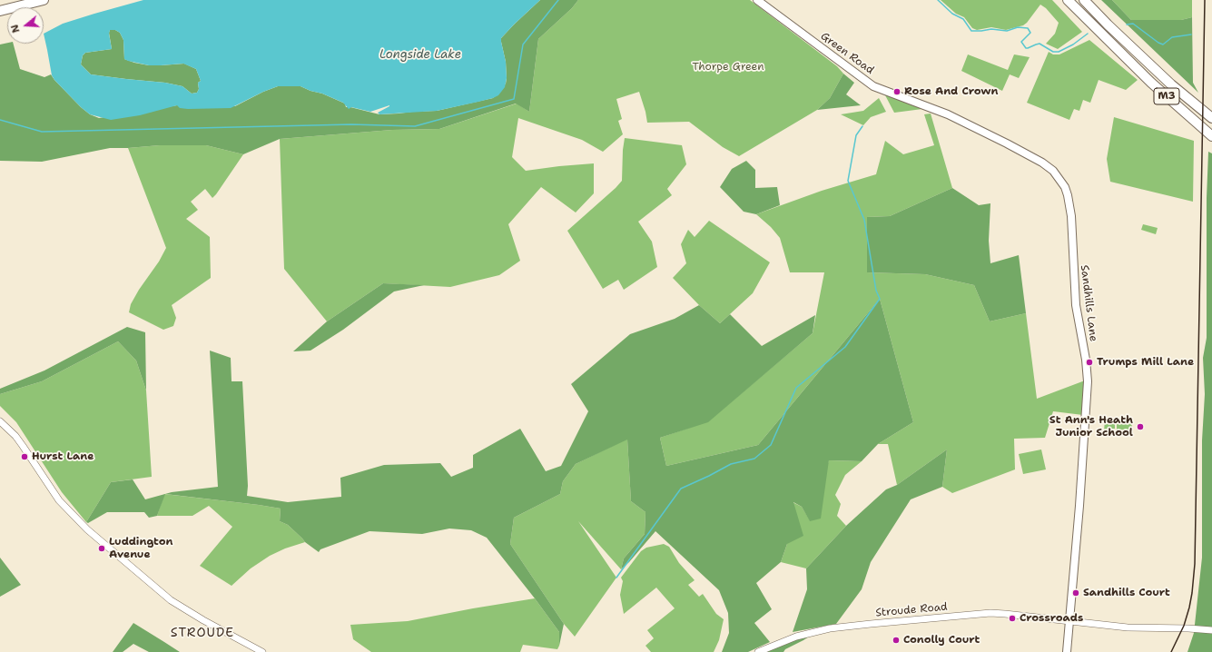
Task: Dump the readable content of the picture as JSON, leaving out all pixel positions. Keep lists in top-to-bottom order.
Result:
{
  "streets": {
    "highway": ["M3"],
    "main road": ["Green Road", "Sandhills Lane"],
    "street": ["Stroude Road"]
  },
  "crossings": [
    ["Green Road", "Sandhills Lane"],
    ["Sandhills Lane", "Stroude Road"]
  ],
  "districts": ["STROUDE"],
  "water": ["Longside Lake"],
  "parks": ["Thorpe Green"],
  "places": [
    "Rose And Crown",
    "Trumps Mill Lane",
    "St Ann's Heath Junior School",
    "Hurst Lane",
    "Luddington Avenue",
    "Sandhills Court",
    "Crossroads",
    "Conolly Court"
  ],
  "north": "left"
}
